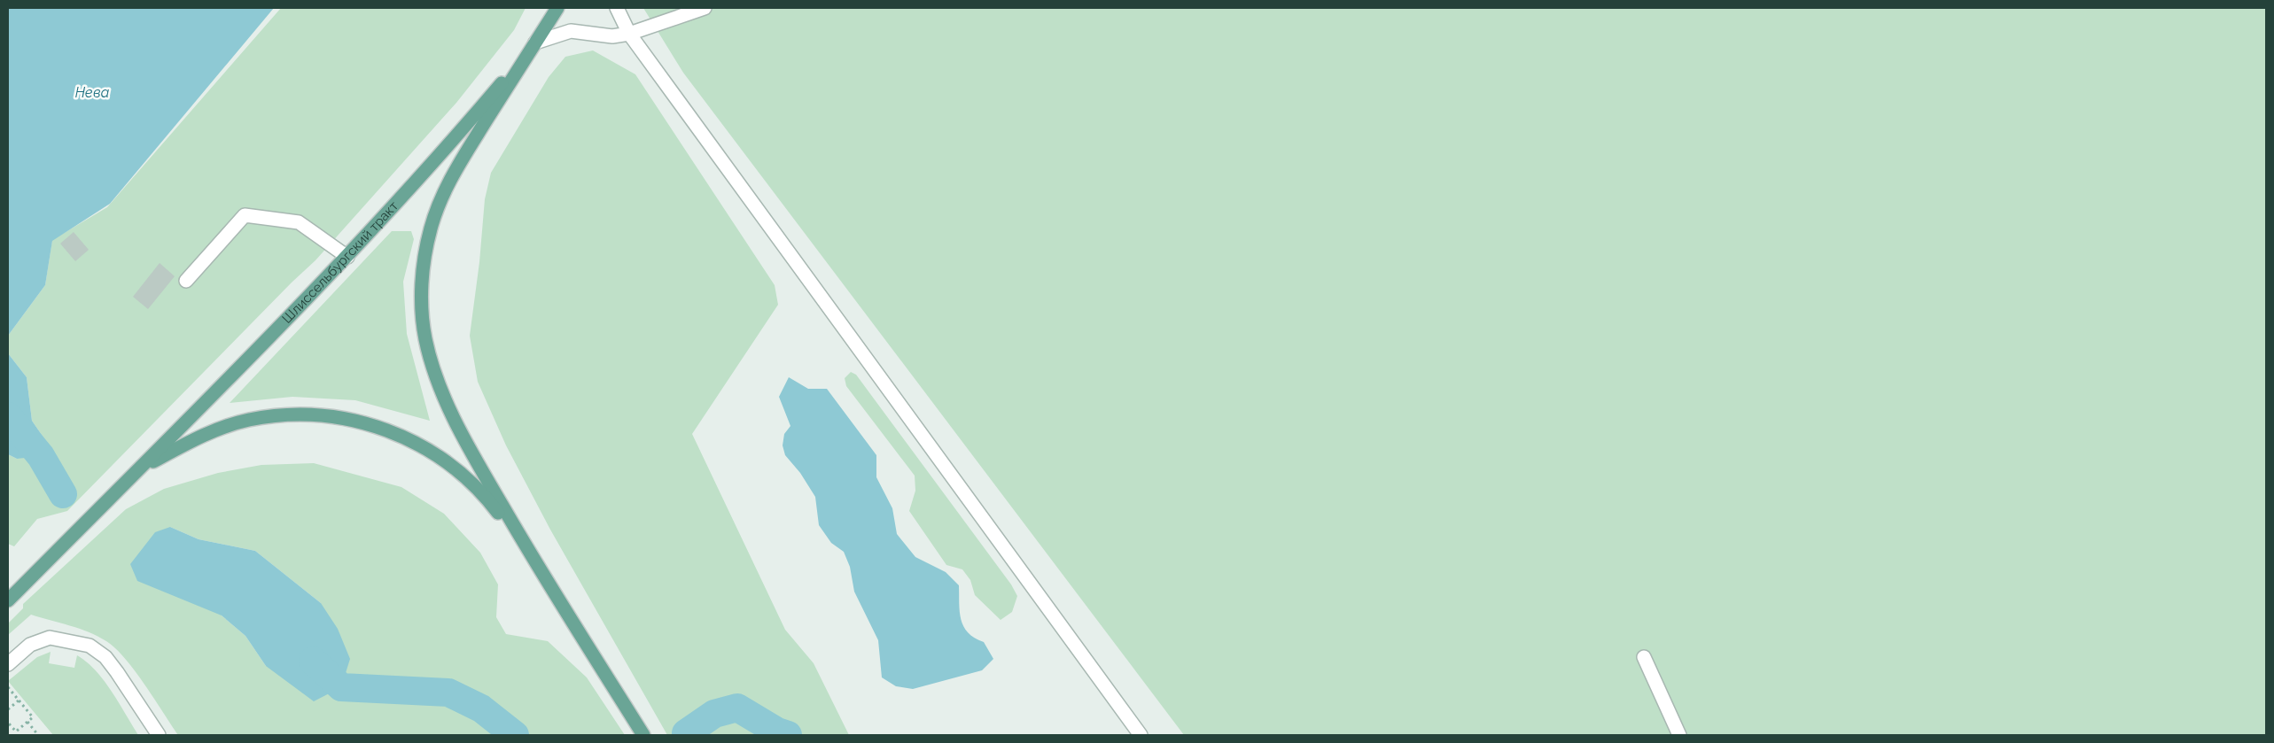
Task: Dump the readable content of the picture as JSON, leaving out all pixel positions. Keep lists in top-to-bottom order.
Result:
{
  "streets": {
    "main road": ["Шлиссельбургский тракт"]
  },
  "water": ["Нева"]
}
